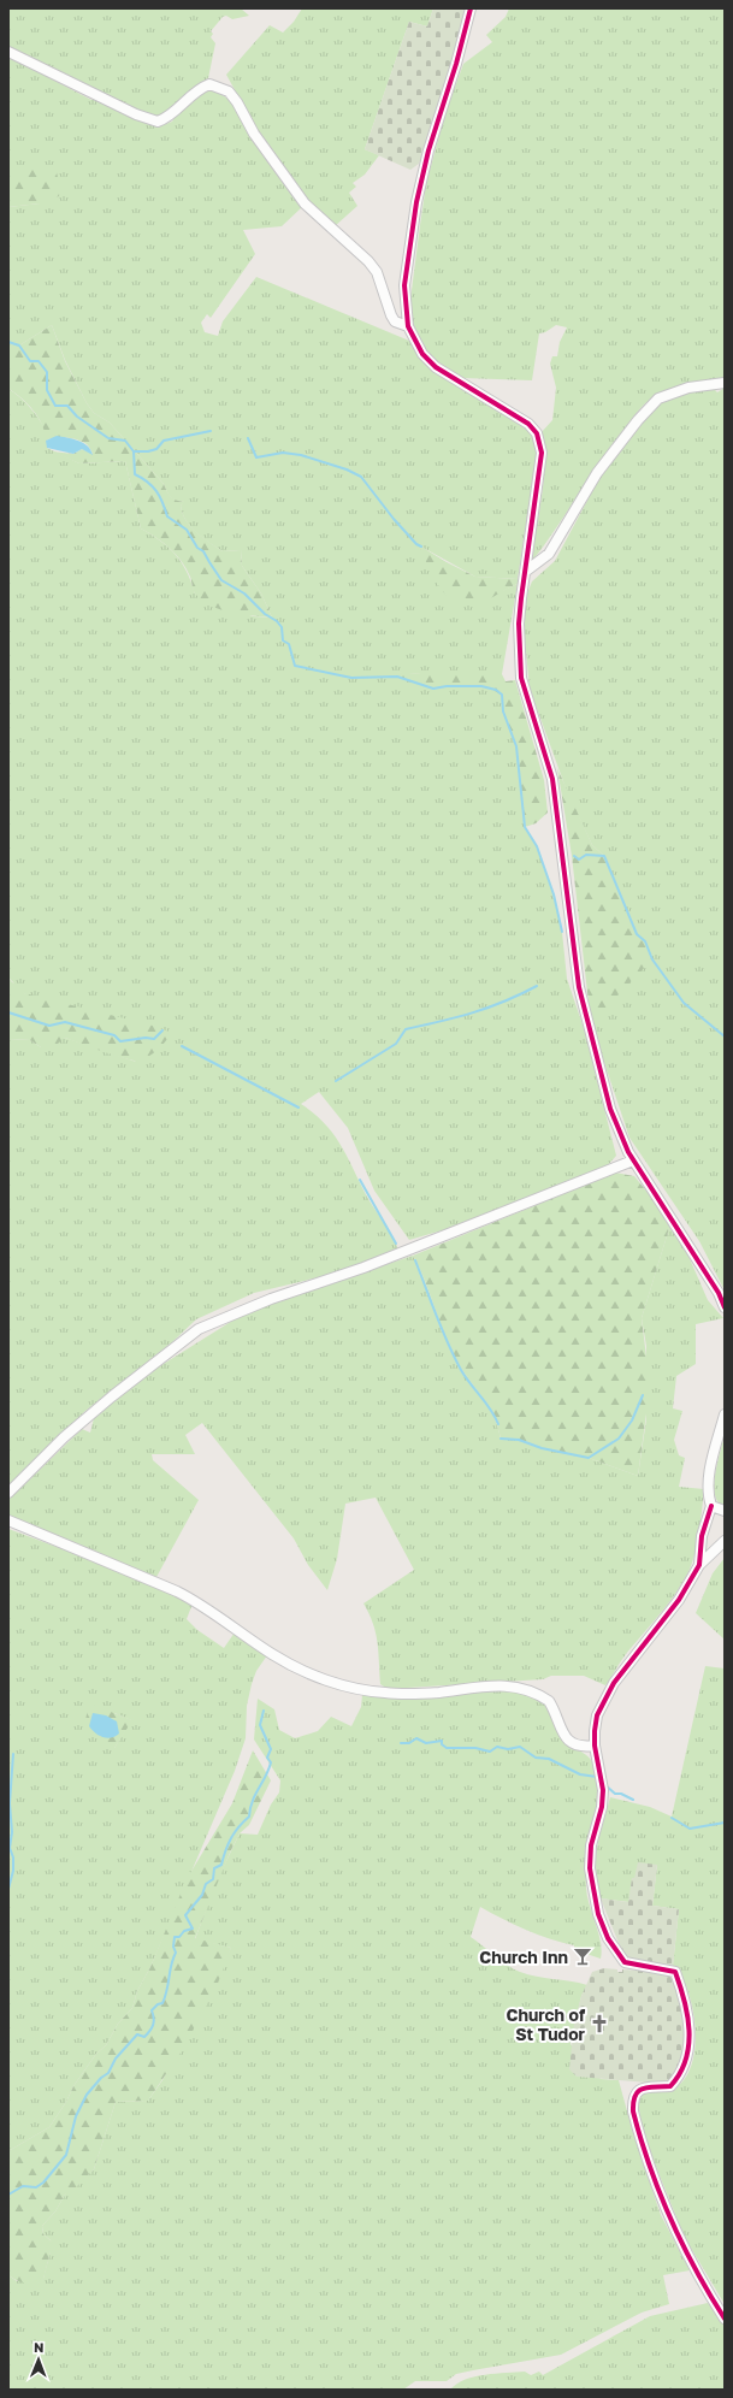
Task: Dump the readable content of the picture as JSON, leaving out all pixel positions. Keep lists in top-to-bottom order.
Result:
{
  "places": {
    "bar": ["Church Inn"],
    "church": ["Church of St Tudor"]
  },
  "north": "top"
}
